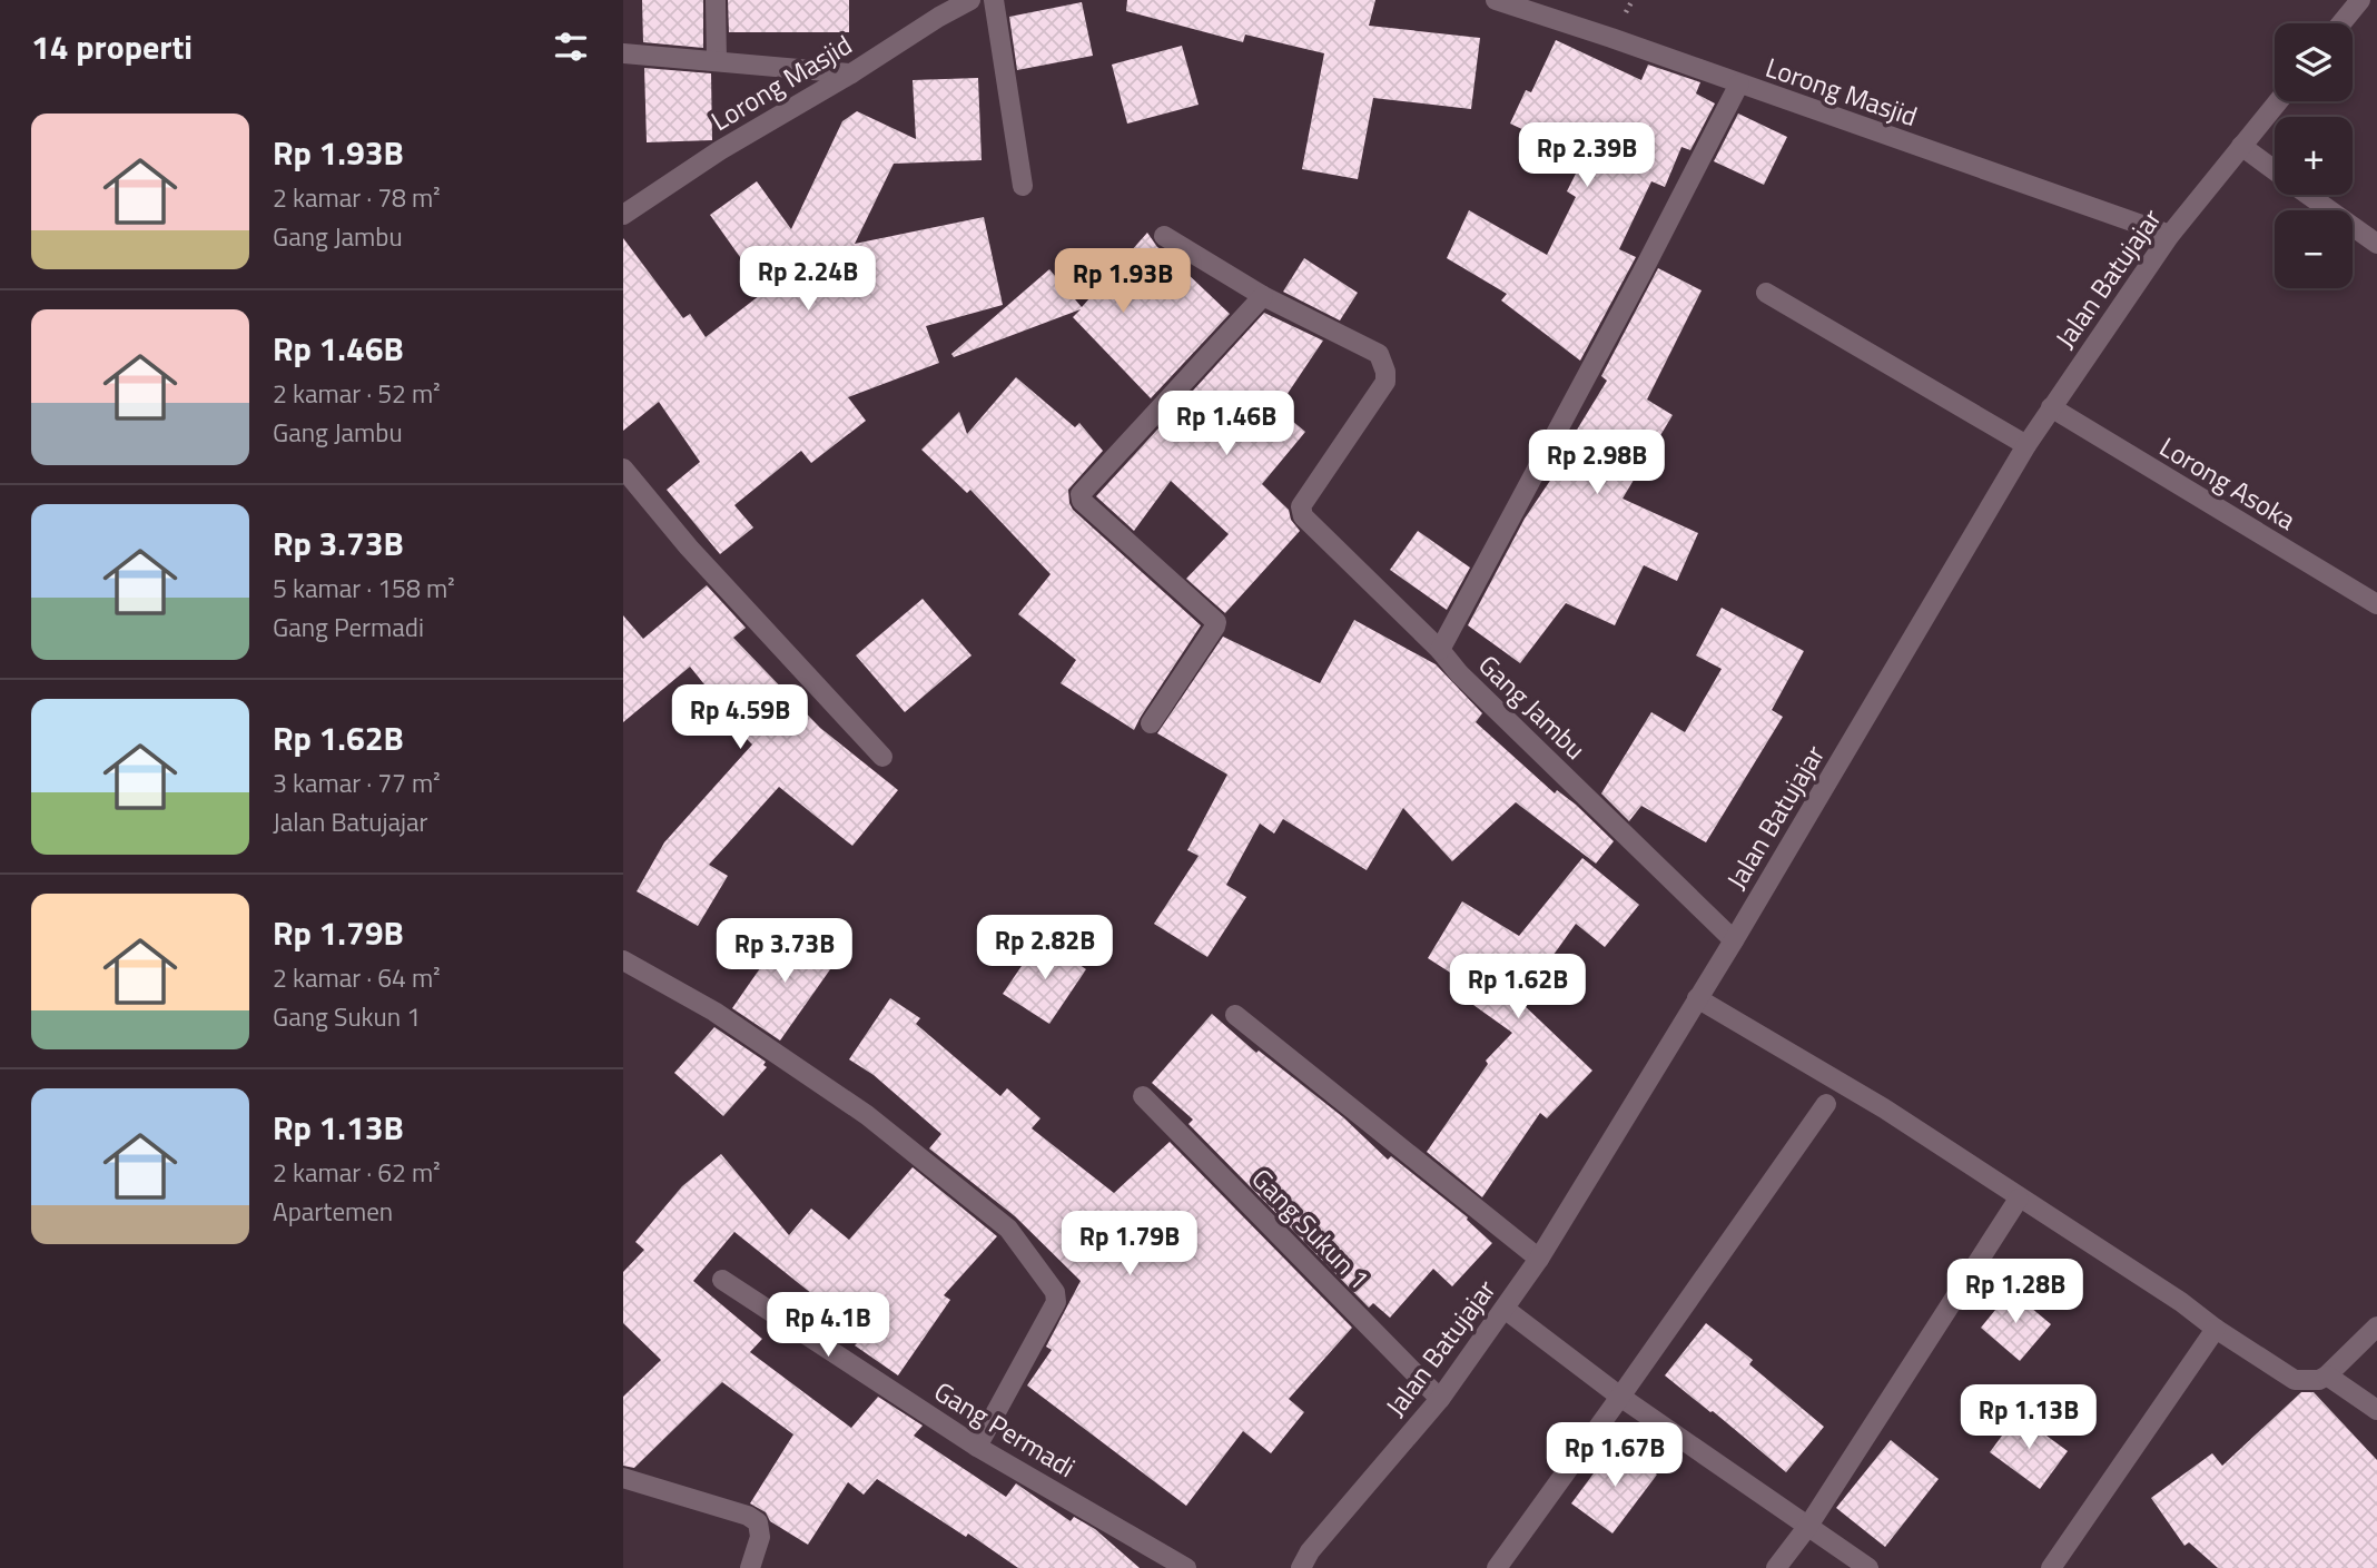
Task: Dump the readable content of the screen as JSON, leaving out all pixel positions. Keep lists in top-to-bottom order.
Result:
{
  "streets": {
    "street": [
      "Lorong Masjid",
      "Jalan Batujajar",
      "Lorong Asoka",
      "Gang Jambu",
      "Gang Sukun 1",
      "Gang Permadi"
    ]
  },
  "crossings": [
    ["Lorong Masjid", "Jalan Batujajar"],
    ["Jalan Batujajar", "Lorong Asoka"],
    ["Jalan Batujajar", "Gang Jambu"],
    ["Jalan Batujajar", "Gang Sukun 1"]
  ],
  "page": {
    "heading": "14 properti",
    "map_buttons": ["+", "−"],
    "list": [
      {
        "name": "Rp 1.93B",
        "note": "2 kamar · 78 m² · Gang Jambu"
      },
      {
        "name": "Rp 1.46B",
        "note": "2 kamar · 52 m² · Gang Jambu"
      },
      {
        "name": "Rp 3.73B",
        "note": "5 kamar · 158 m² · Gang Permadi"
      },
      {
        "name": "Rp 1.62B",
        "note": "3 kamar · 77 m² · Jalan Batujajar"
      },
      {
        "name": "Rp 1.79B",
        "note": "2 kamar · 64 m² · Gang Sukun 1"
      },
      {
        "name": "Rp 1.13B",
        "note": "2 kamar · 62 m² · Apartemen"
      }
    ],
    "price": [
      "Rp 2.39B",
      "Rp 2.24B",
      "Rp 1.93B",
      "Rp 1.46B",
      "Rp 2.98B",
      "Rp 4.59B",
      "Rp 2.82B",
      "Rp 3.73B",
      "Rp 1.62B",
      "Rp 1.79B",
      "Rp 1.28B",
      "Rp 4.1B",
      "Rp 1.13B",
      "Rp 1.67B"
    ]
  }
}
